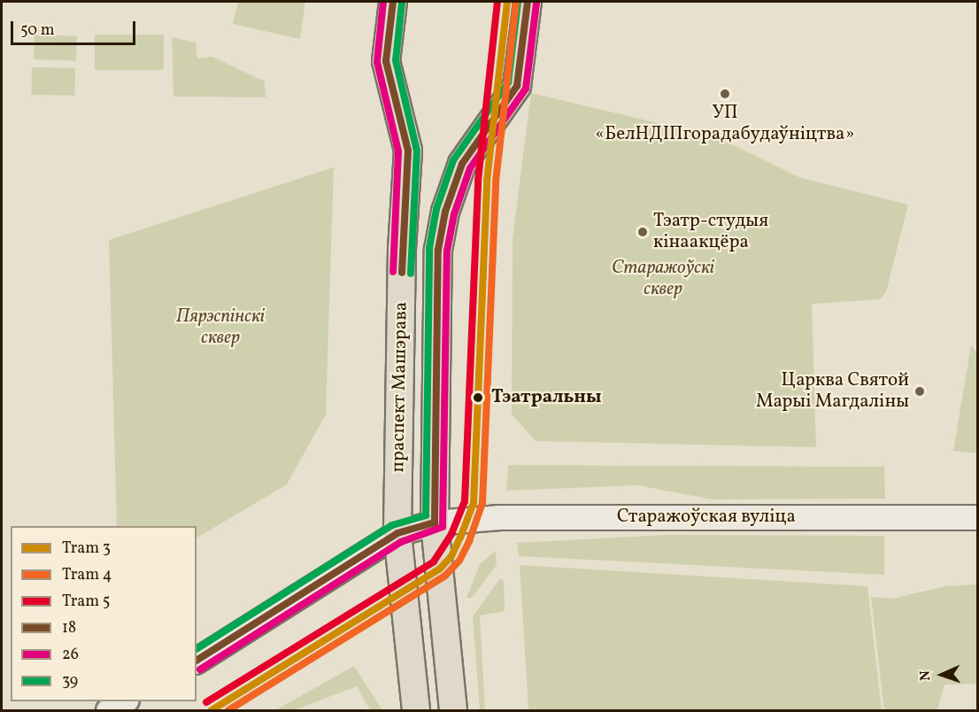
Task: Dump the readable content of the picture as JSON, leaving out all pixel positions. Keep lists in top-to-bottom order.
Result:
{
  "streets": {
    "main road": ["праспект Машэрава", "Старажоўская вуліца"]
  },
  "crossings": [
    ["праспект Машэрава", "Старажоўская вуліца"]
  ],
  "parks": ["Старажоўскі сквер", "Пярэспінскі сквер"],
  "places": [
    "УП «БелНДІПгорадабудаўніцтва»",
    "Тэатр-студыя кінаакцёра",
    "Царква Святой Марыі Магдаліны",
    "Тэатральны"
  ],
  "lines": [
    "tram line 3",
    "tram line 5",
    "transit line 18",
    "transit line 26",
    "transit line 39",
    "tram line 4"
  ],
  "legend": [
    "Tram 3",
    "Tram 4",
    "Tram 5",
    "18",
    "26",
    "39"
  ],
  "scale_bar": "50 m",
  "north": "left"
}
